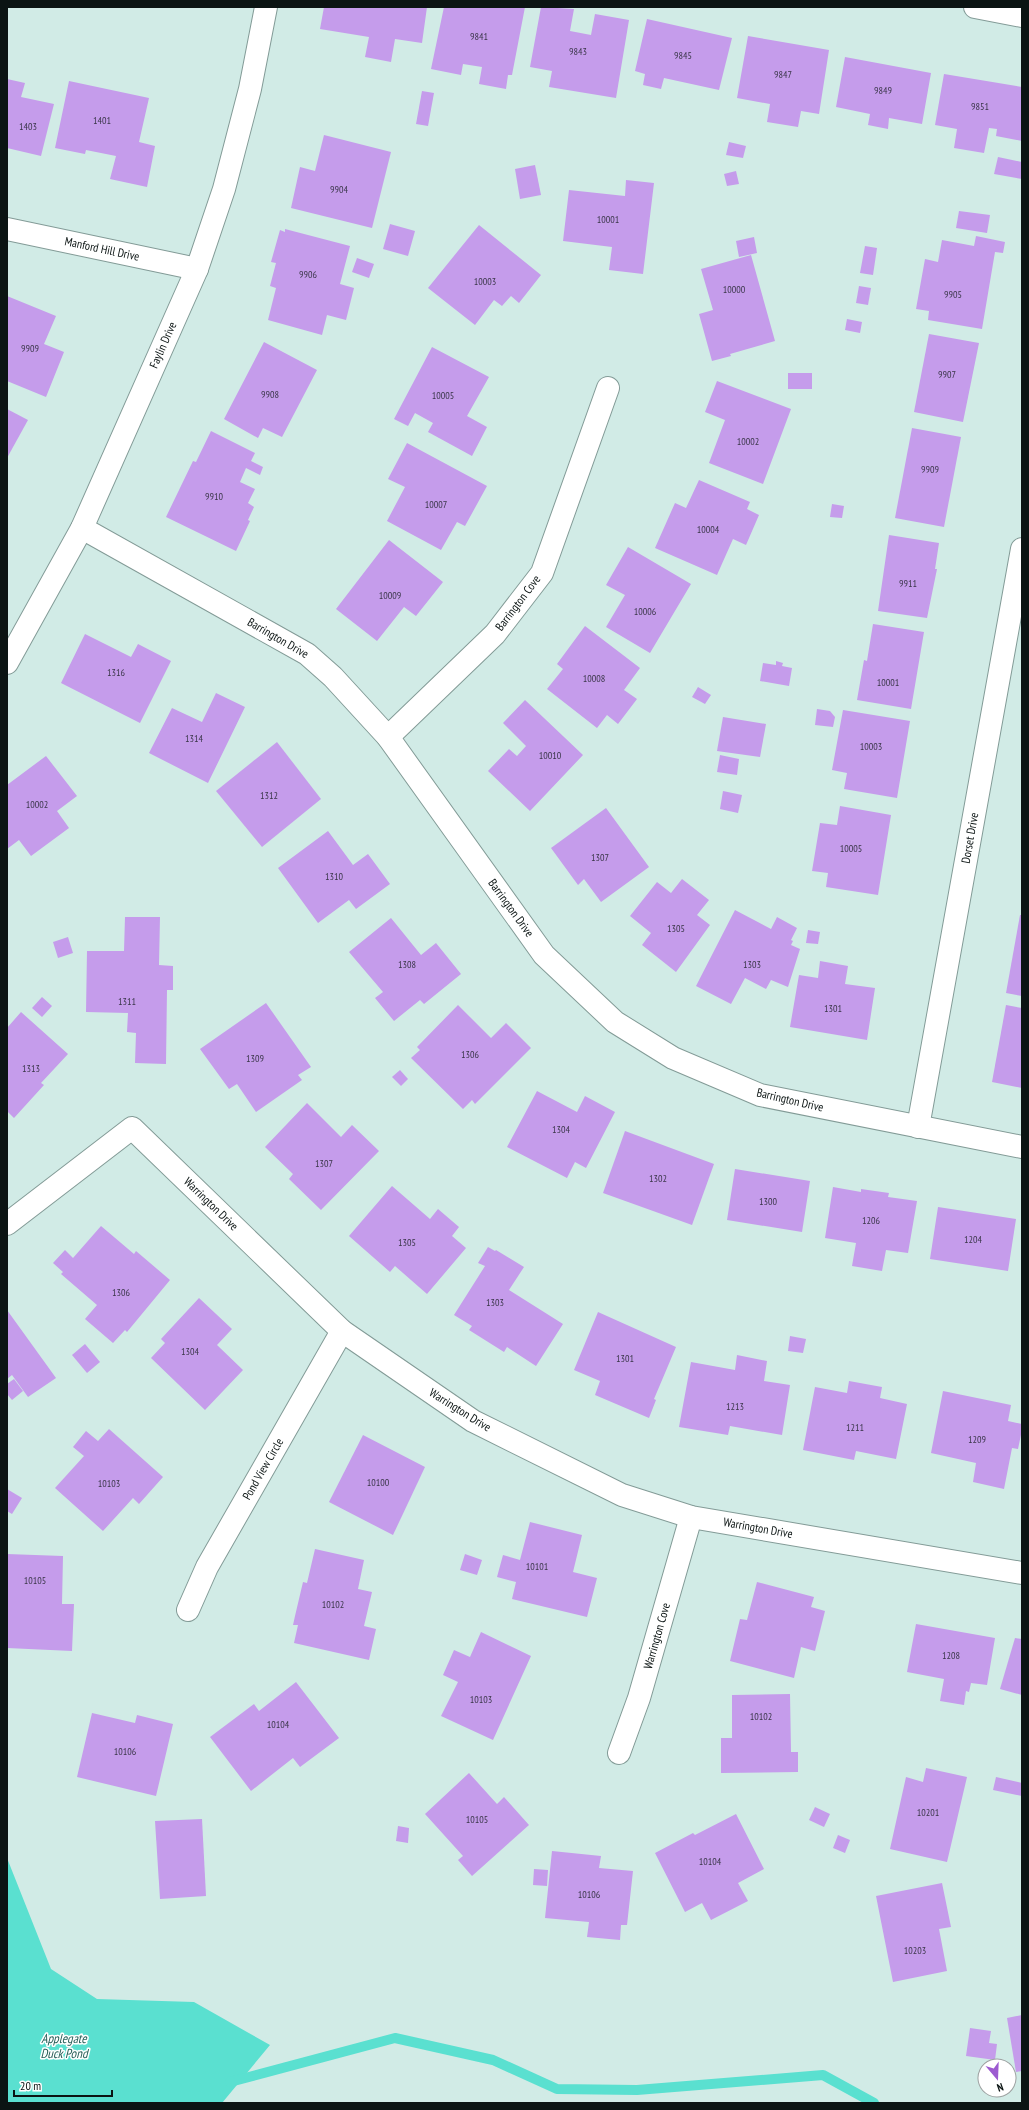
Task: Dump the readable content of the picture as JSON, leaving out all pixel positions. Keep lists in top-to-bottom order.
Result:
{
  "streets": {
    "street": [
      "Manford Hill Drive",
      "Faylin Drive",
      "Barrington Cove",
      "Barrington Drive",
      "Dorset Drive",
      "Warrington Drive",
      "Pond View Circle",
      "Warrington Cove"
    ]
  },
  "crossings": [
    ["Manford Hill Drive", "Faylin Drive"],
    ["Faylin Drive", "Barrington Drive"],
    ["Barrington Cove", "Barrington Drive"],
    ["Barrington Drive", "Dorset Drive"],
    ["Warrington Drive", "Pond View Circle"],
    ["Warrington Drive", "Warrington Cove"]
  ],
  "water": ["Applegate Duck Pond"],
  "house_numbers": [
    "9841",
    "9843",
    "9845",
    "9847",
    "9849",
    "9851",
    "1401",
    "1403",
    "9904",
    "10001",
    "9906",
    "10003",
    "10000",
    "9905",
    "9909",
    "9907",
    "9908",
    "10005",
    "10002",
    "9909",
    "9910",
    "10007",
    "10004",
    "9911",
    "10009",
    "10006",
    "1316",
    "10008",
    "10001",
    "1314",
    "10003",
    "10010",
    "1312",
    "10002",
    "10005",
    "1307",
    "1310",
    "1305",
    "1308",
    "1303",
    "1311",
    "1301",
    "1306",
    "1309",
    "1313",
    "1304",
    "1307",
    "1302",
    "1300",
    "1206",
    "1204",
    "1305",
    "1306",
    "1303",
    "1304",
    "1301",
    "1213",
    "1211",
    "1209",
    "10100",
    "10103",
    "10101",
    "10105",
    "10102",
    "1208",
    "10103",
    "10102",
    "10104",
    "10106",
    "10201",
    "10105",
    "10104",
    "10106",
    "10203"
  ],
  "scale_bar": "20 m",
  "north": "bottom"
}
